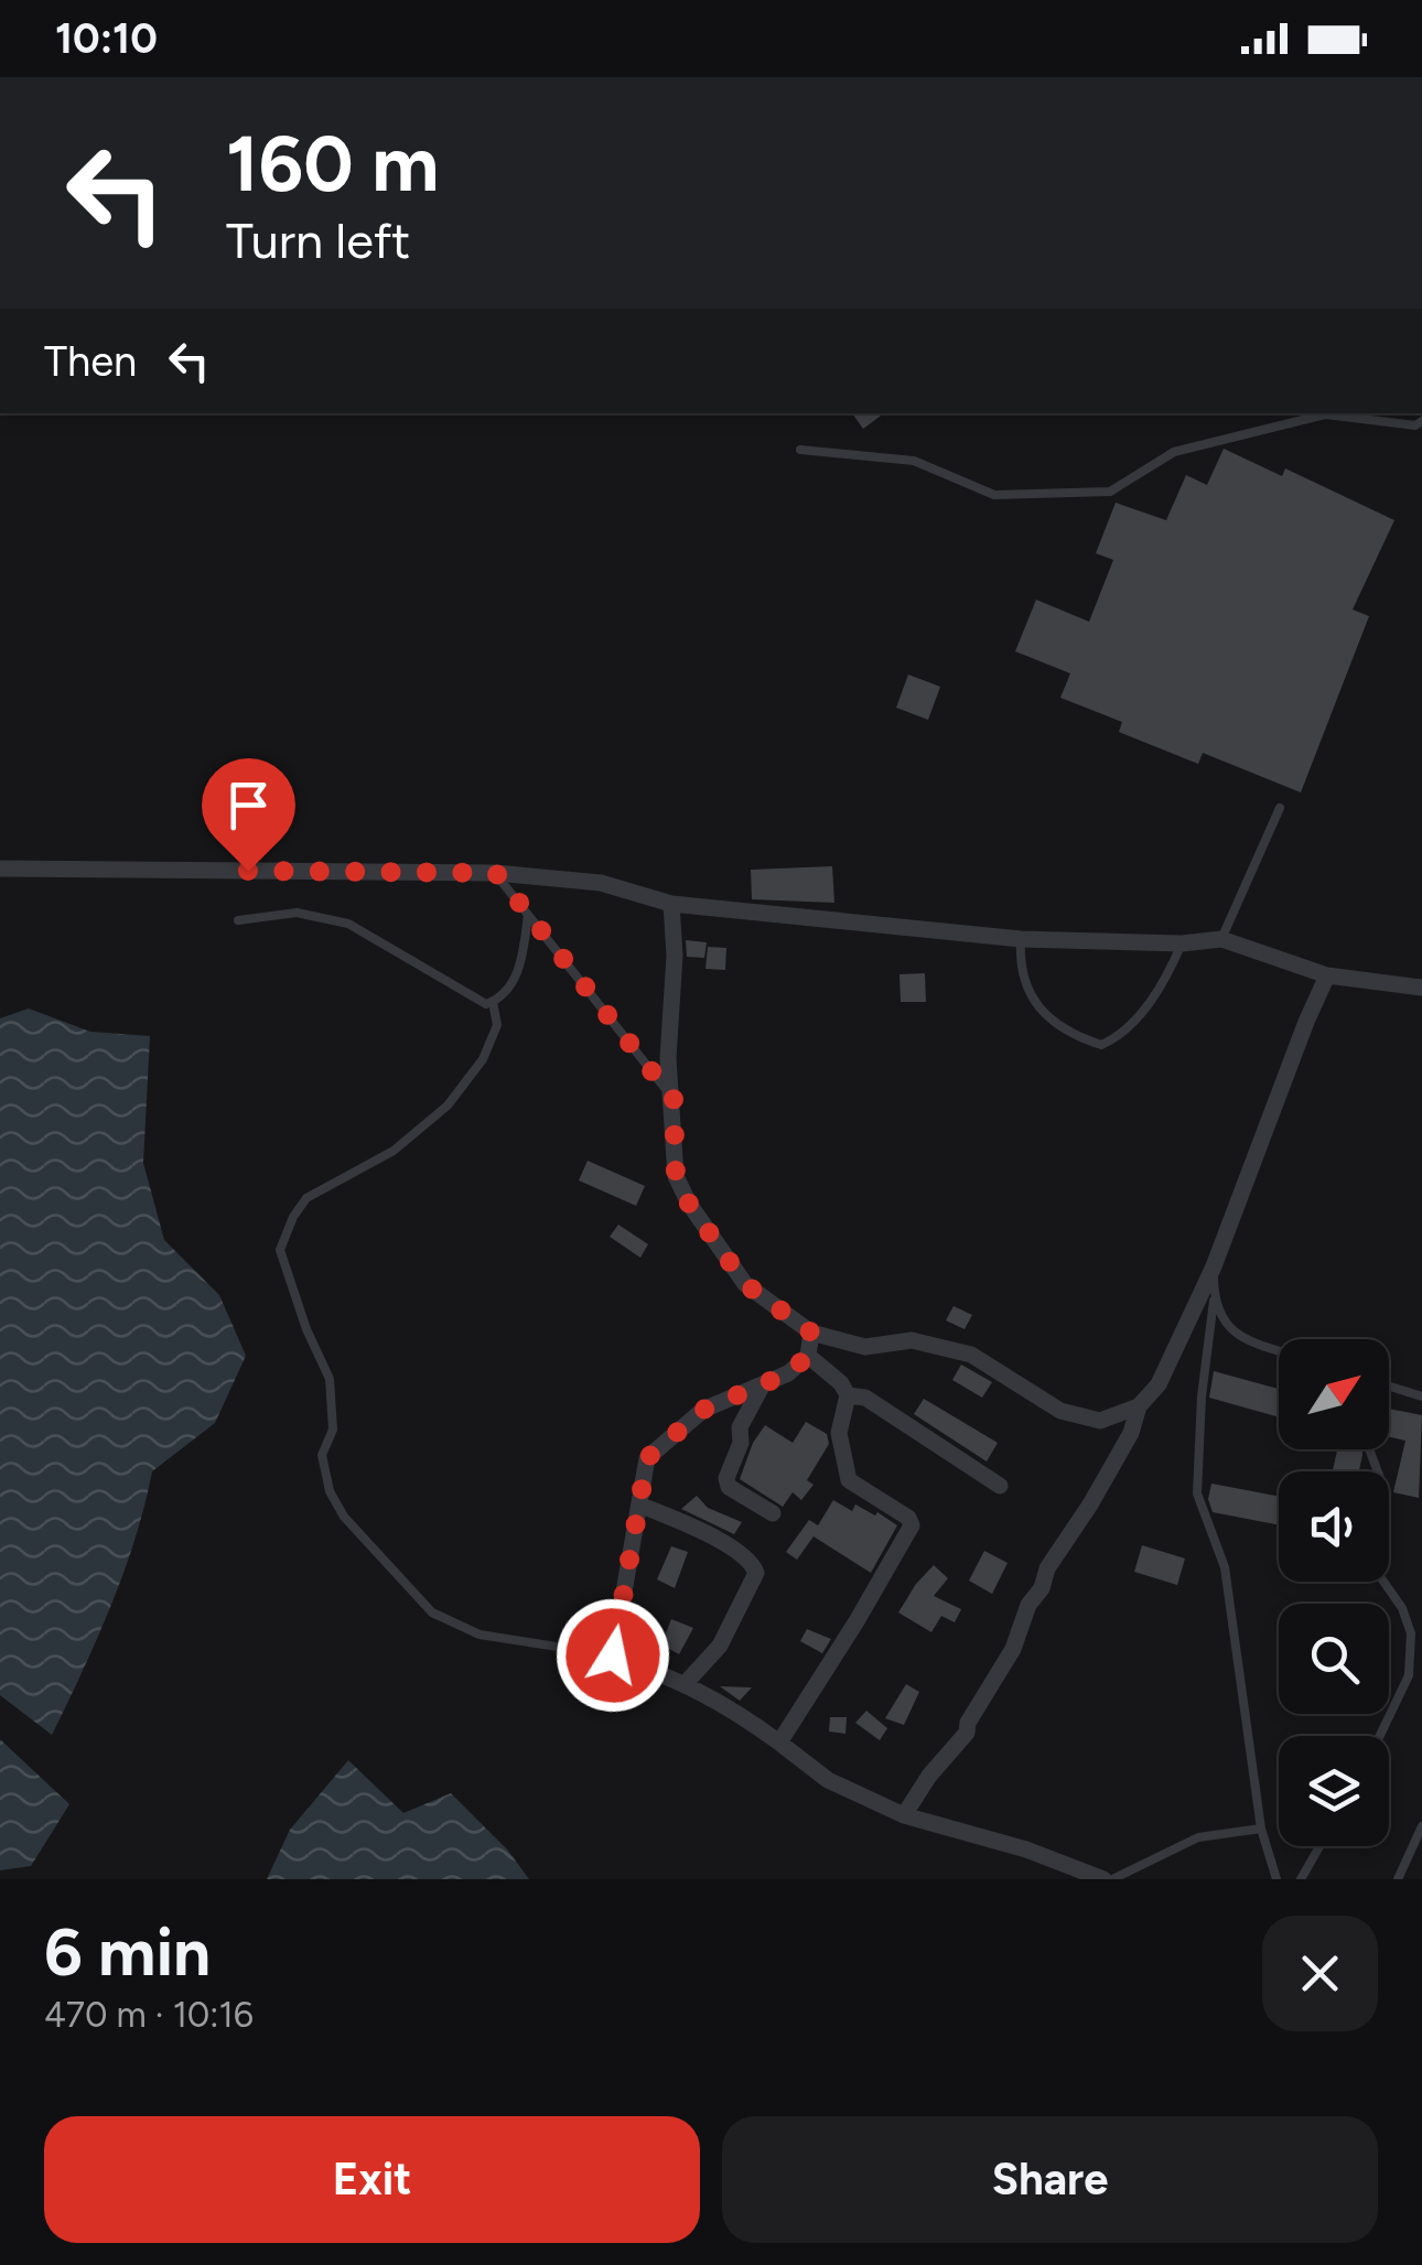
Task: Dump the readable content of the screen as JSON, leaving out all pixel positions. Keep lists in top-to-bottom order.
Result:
{
  "north": "top right",
  "page": {
    "status": "10:10",
    "turn": ["160 m", "Turn left"],
    "then": "Then",
    "heading": ["6 min", "470 m · 10:16"],
    "buttons": ["Exit", "Share"]
  }
}
